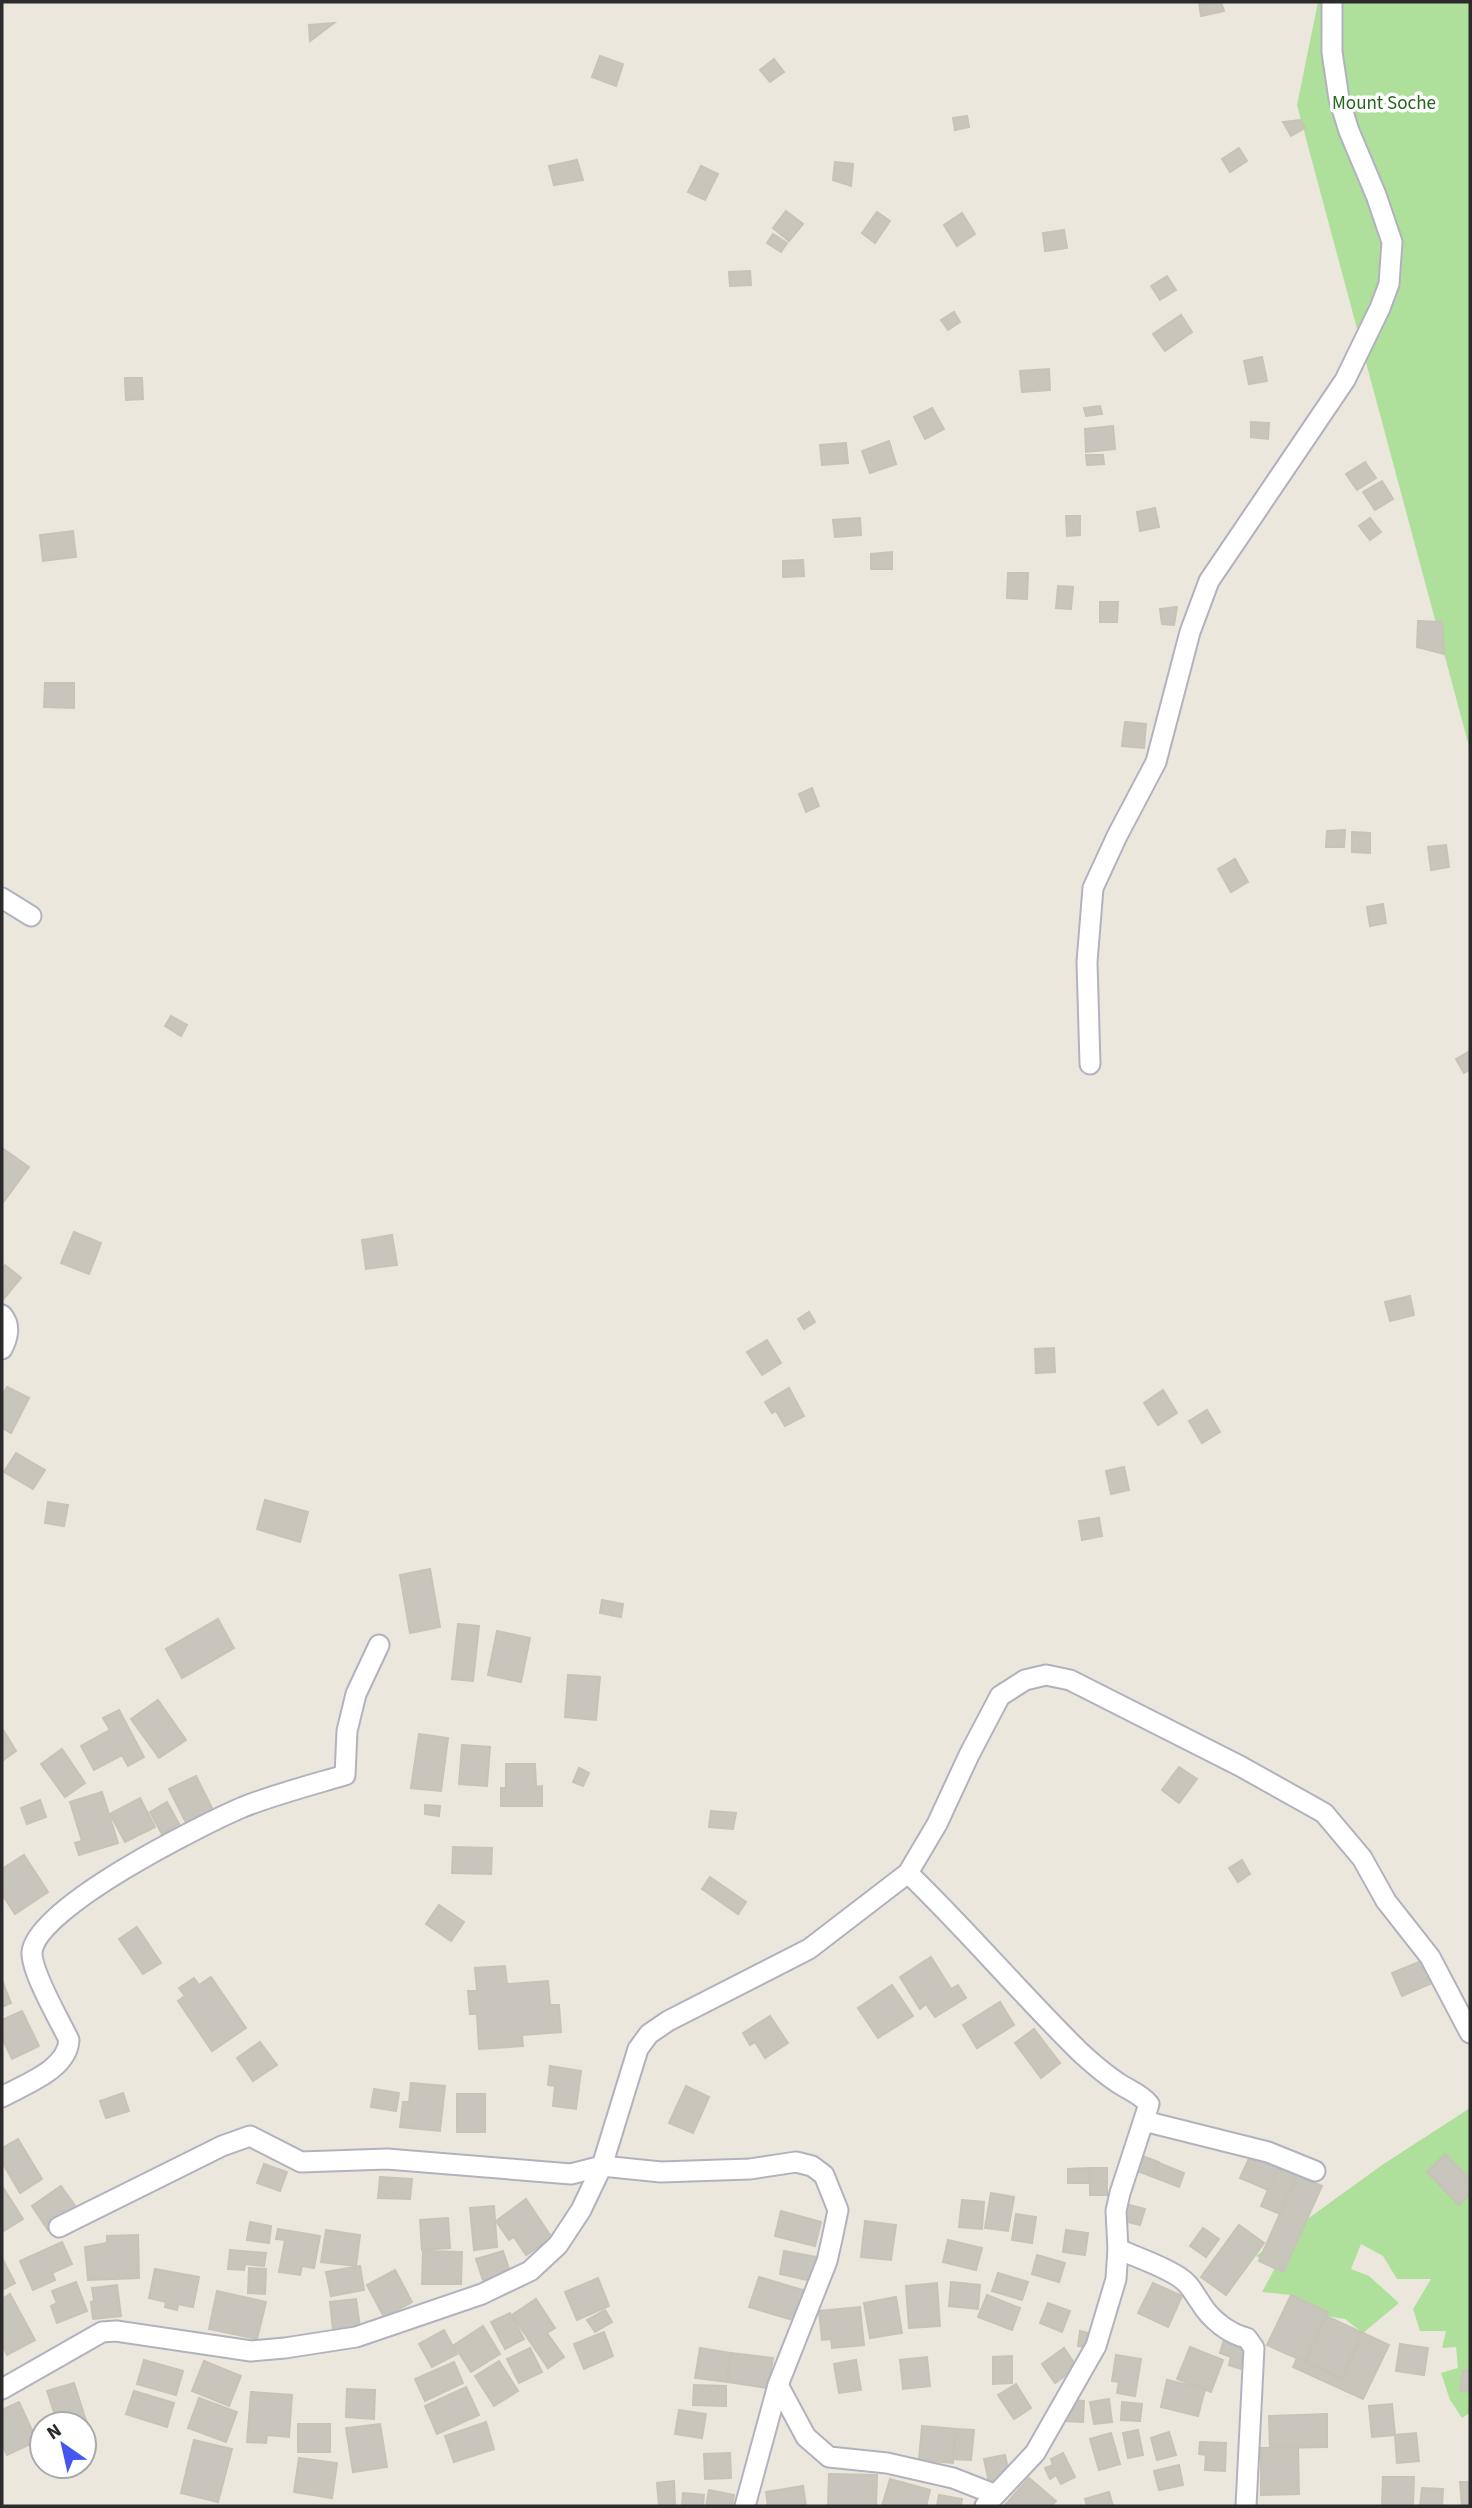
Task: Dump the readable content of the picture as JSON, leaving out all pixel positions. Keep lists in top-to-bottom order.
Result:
{
  "parks": ["Mount Soche"],
  "north": "top left"
}
